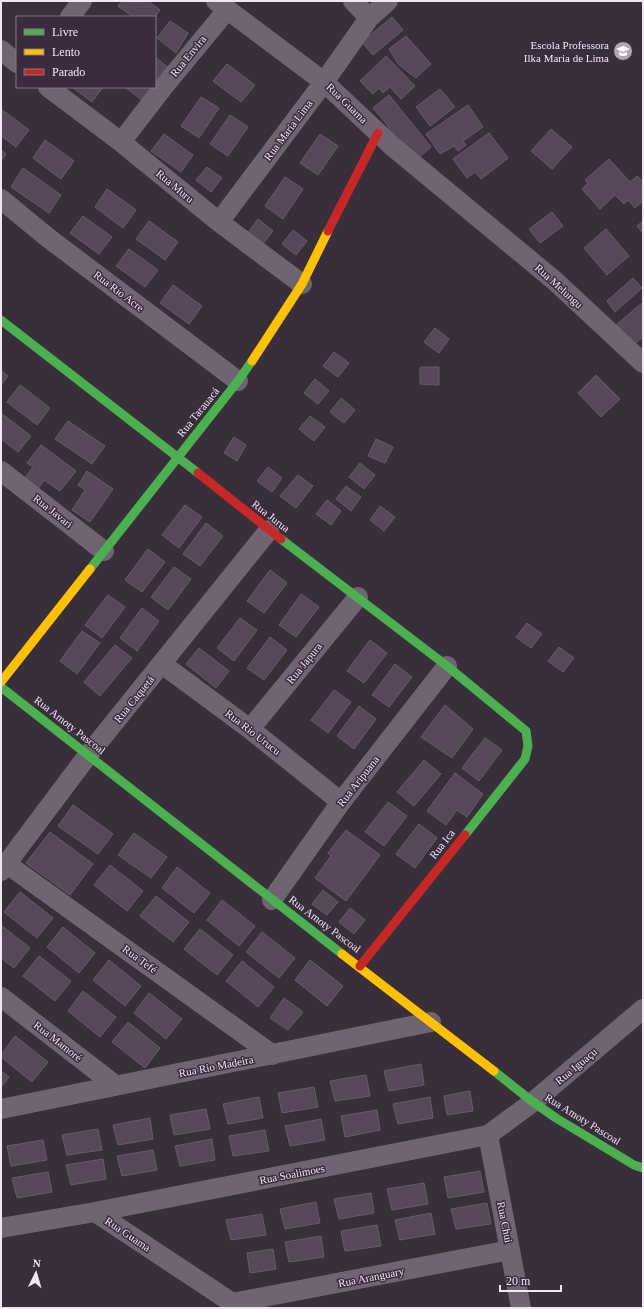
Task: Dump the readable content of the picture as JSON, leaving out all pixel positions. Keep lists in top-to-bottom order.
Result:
{
  "streets": {
    "street": [
      "Rua Envira",
      "Rua Guama",
      "Rua Maria Lima",
      "Rua Muru",
      "Rua Melungu",
      "Rua Rio Acre",
      "Rua Tarauacá",
      "Rua Javari",
      "Rua Jurua",
      "Rua Japura",
      "Rua Caquetá",
      "Rua Amoty Pascoal",
      "Rua Rio Urucu",
      "Rua Aripuana",
      "Rua Ica",
      "Rua Tefé",
      "Rua Mamoré",
      "Rua Rio Madeira",
      "Rua Iguaçu",
      "Rua Soalimoes",
      "Rua Chui",
      "Rua Aranguary"
    ]
  },
  "crossings": [
    ["Rua Envira", "Rua Guama"],
    ["Rua Envira", "Rua Muru"],
    ["Rua Guama", "Rua Maria Lima"],
    ["Rua Guama", "Rua Melungu"],
    ["Rua Guama", "Rua Tarauacá"],
    ["Rua Guama", "Rua Soalimoes"],
    ["Rua Guama", "Rua Aranguary"],
    ["Rua Maria Lima", "Rua Muru"],
    ["Rua Muru", "Rua Tarauacá"],
    ["Rua Rio Acre", "Rua Tarauacá"],
    ["Rua Tarauacá", "Rua Javari"],
    ["Rua Tarauacá", "Rua Jurua"],
    ["Rua Jurua", "Rua Japura"],
    ["Rua Jurua", "Rua Caquetá"],
    ["Rua Jurua", "Rua Aripuana"],
    ["Rua Jurua", "Rua Ica"],
    ["Rua Japura", "Rua Rio Urucu"],
    ["Rua Caquetá", "Rua Amoty Pascoal"],
    ["Rua Caquetá", "Rua Rio Urucu"],
    ["Rua Caquetá", "Rua Tefé"],
    ["Rua Amoty Pascoal", "Rua Aripuana"],
    ["Rua Amoty Pascoal", "Rua Ica"],
    ["Rua Amoty Pascoal", "Rua Rio Madeira"],
    ["Rua Amoty Pascoal", "Rua Iguaçu"],
    ["Rua Rio Urucu", "Rua Aripuana"],
    ["Rua Tefé", "Rua Rio Madeira"],
    ["Rua Mamoré", "Rua Rio Madeira"],
    ["Rua Iguaçu", "Rua Soalimoes"],
    ["Rua Iguaçu", "Rua Chui"],
    ["Rua Soalimoes", "Rua Chui"],
    ["Rua Chui", "Rua Aranguary"]
  ],
  "places": {
    "school or university": ["Escola Professora Ilka Maria de Lima"]
  },
  "legend": ["Livre", "Lento", "Parado"],
  "scale_bar": "20 m",
  "north": "top"
}
